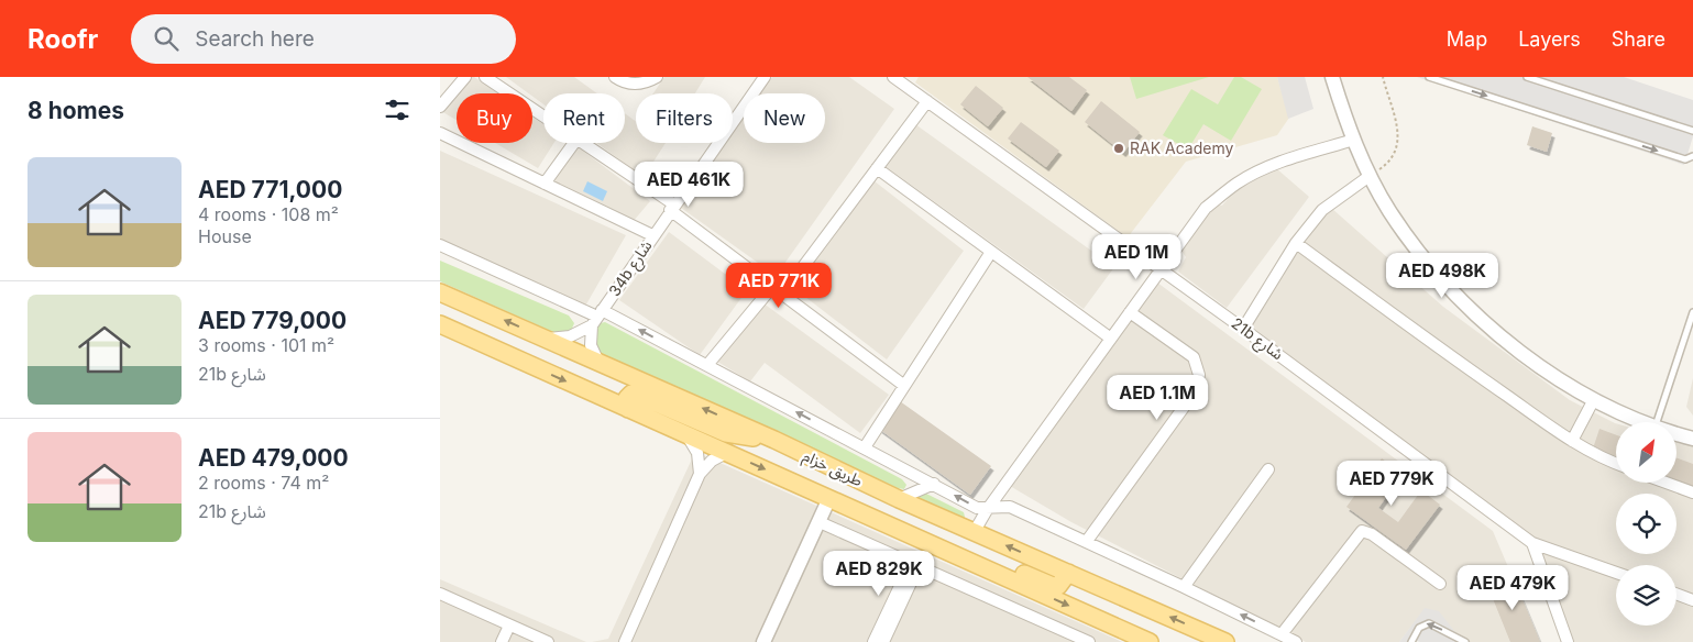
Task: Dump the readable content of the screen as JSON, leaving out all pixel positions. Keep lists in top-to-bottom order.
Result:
{
  "streets": {
    "main road": ["طريق خزام"],
    "street": ["34b شارع", "21b شارع"]
  },
  "places": ["RAK Academy"],
  "north": "top right",
  "page": {
    "header": "Roofr",
    "search": "Search here",
    "nav": ["Map", "Layers", "Share"],
    "heading": "8 homes",
    "chip": [
      "Buy",
      "Rent",
      "Filters",
      "New"
    ],
    "list": [
      {
        "name": "AED 771,000",
        "note": "4 rooms · 108 m² · House"
      },
      {
        "name": "AED 779,000",
        "note": "3 rooms · 101 m² · 21b شارع"
      },
      {
        "name": "AED 479,000",
        "note": "2 rooms · 74 m² · 21b شارع"
      }
    ],
    "price": [
      "AED 461K",
      "AED 1M",
      "AED 498K",
      "AED 771K",
      "AED 1.1M",
      "AED 779K",
      "AED 829K",
      "AED 479K"
    ]
  }
}
